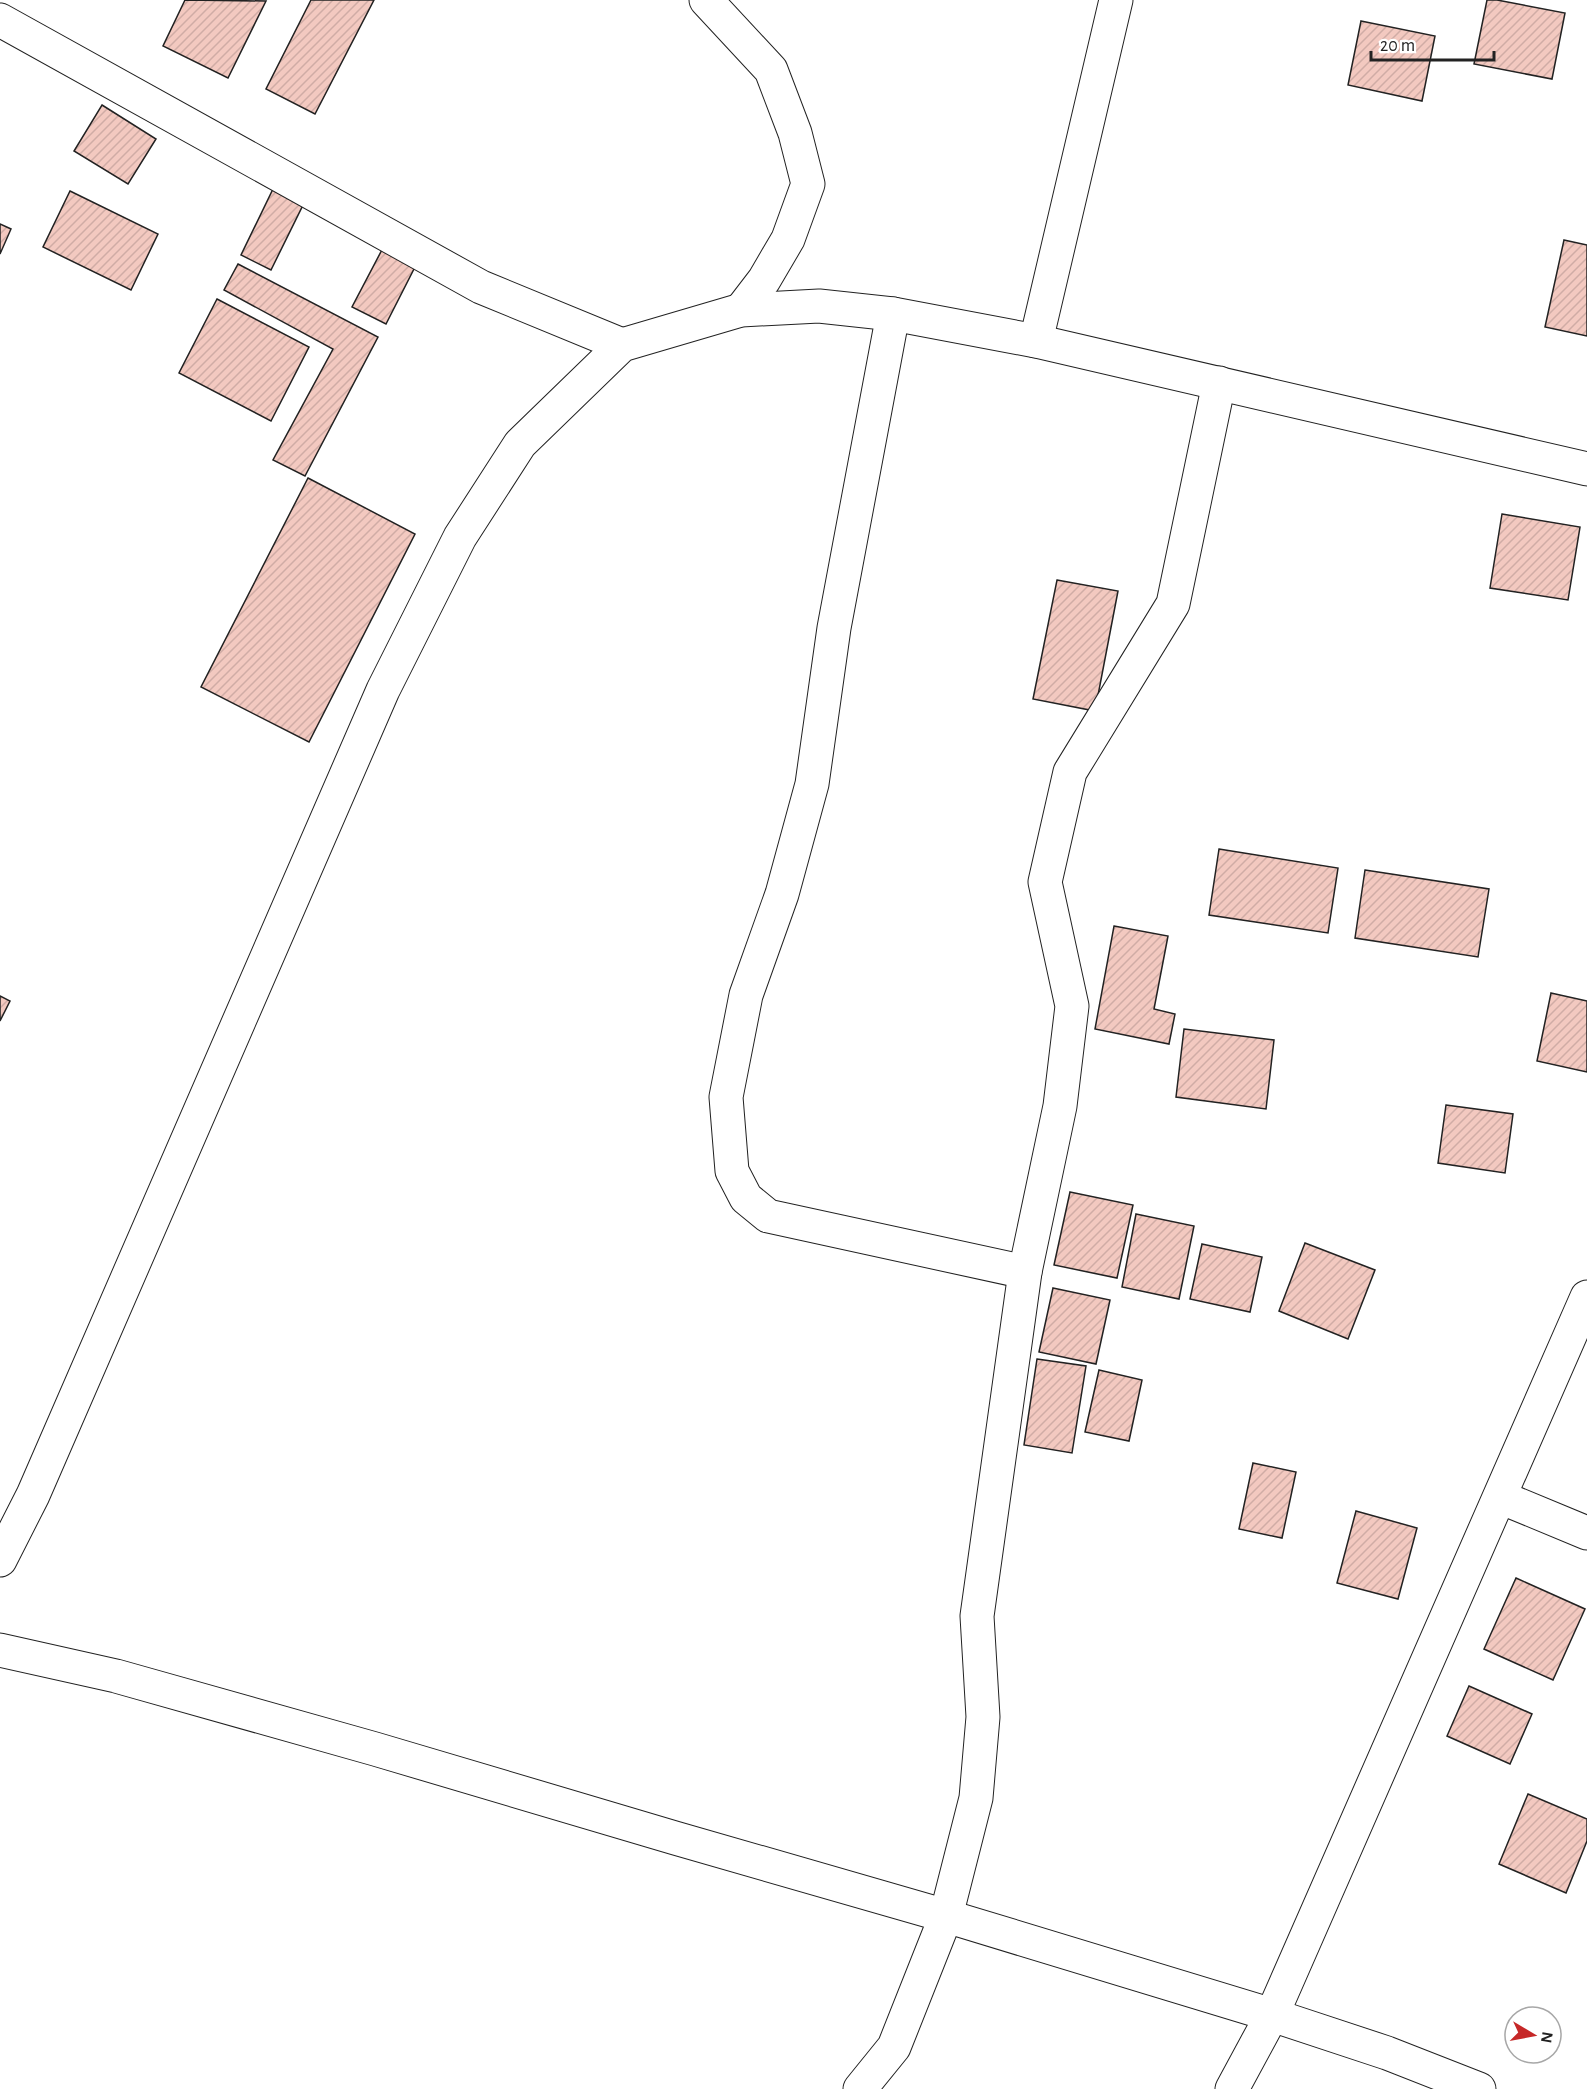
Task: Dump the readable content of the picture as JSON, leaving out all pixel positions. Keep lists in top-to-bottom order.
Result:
{
  "scale_bar": "20 m",
  "north": "right"
}
